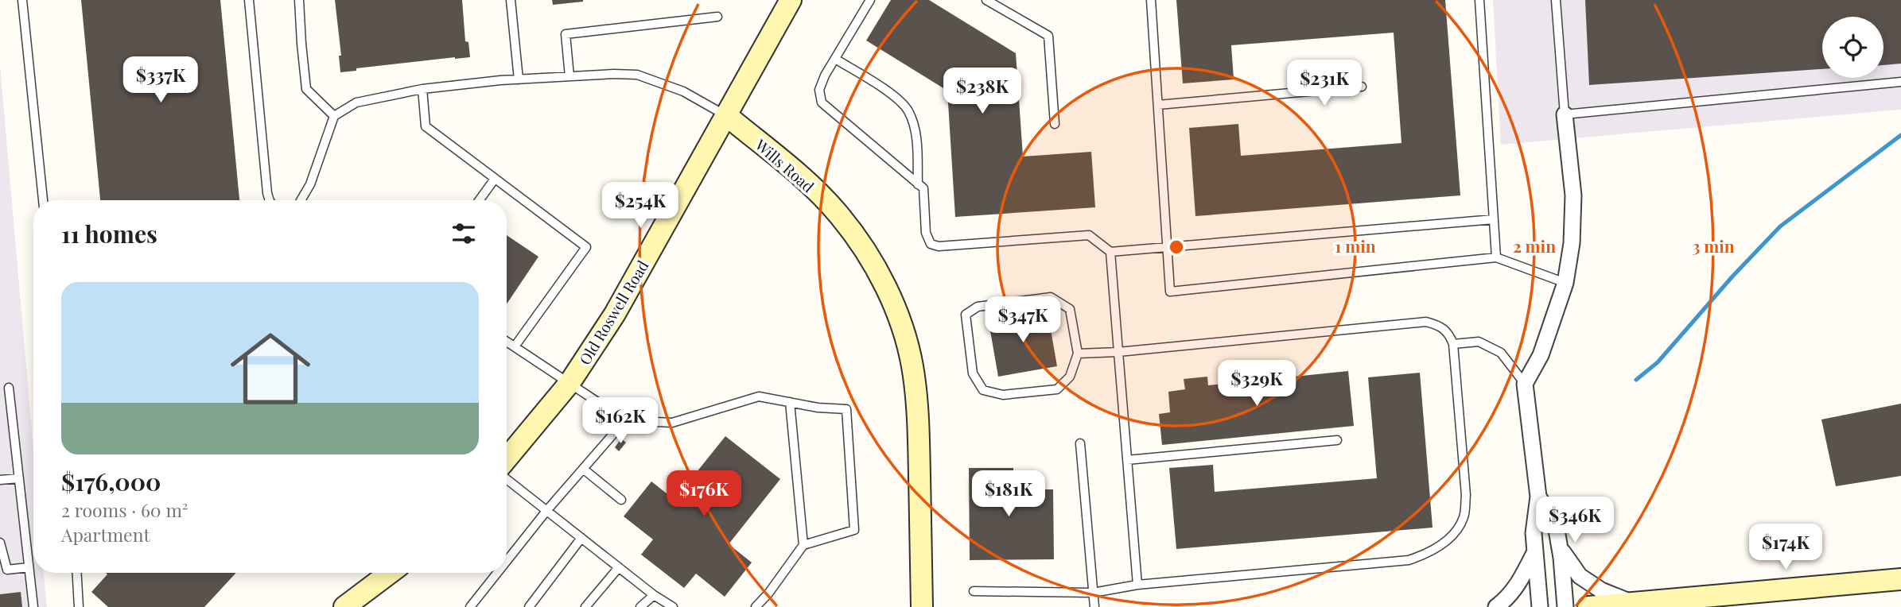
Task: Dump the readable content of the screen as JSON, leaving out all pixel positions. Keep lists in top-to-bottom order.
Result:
{
  "streets": {
    "street": ["Wills Road", "Old Roswell Road"]
  },
  "crossings": [
    ["Wills Road", "Old Roswell Road"]
  ],
  "page": {
    "price": [
      "$337K",
      "$231K",
      "$238K",
      "$254K",
      "$347K",
      "$329K",
      "$162K",
      "$176K",
      "$181K",
      "$346K",
      "$174K"
    ],
    "heading": "11 homes",
    "list": [
      {
        "name": "$176,000",
        "note": "2 rooms · 60 m² · Apartment"
      }
    ]
  },
  "rings": ["1 min", "2 min", "3 min"]
}
